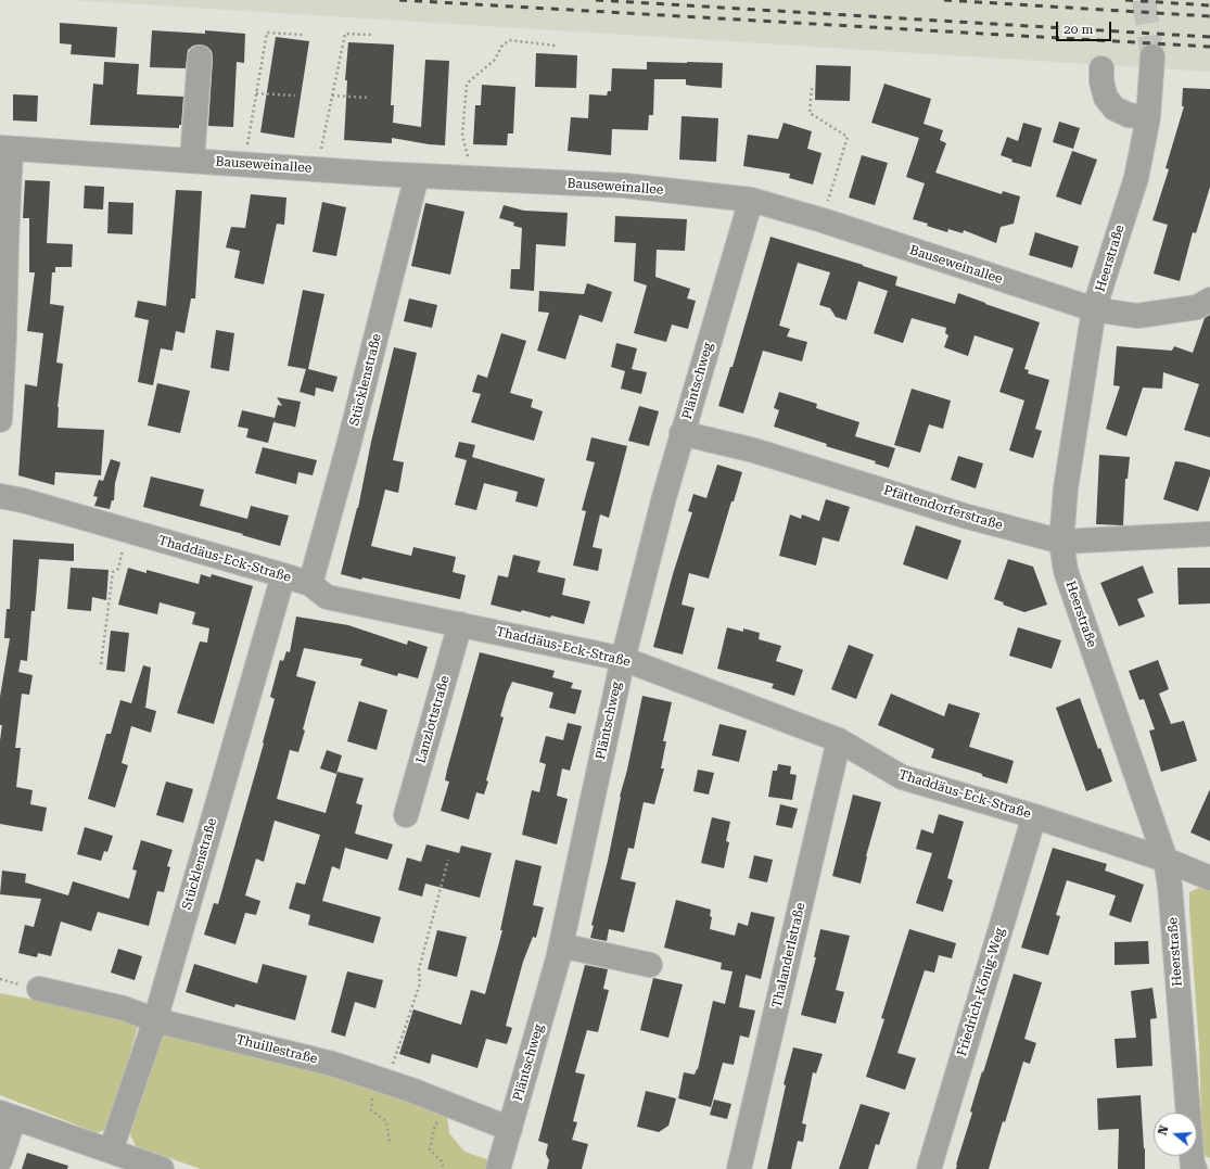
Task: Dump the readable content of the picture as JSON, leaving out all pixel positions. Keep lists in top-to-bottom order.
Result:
{
  "streets": {
    "street": [
      "Bauseweinallee",
      "Heerstraße",
      "Stücklenstraße",
      "Pläntschweg",
      "Pfättendorferstraße",
      "Thaddäus-Eck-Straße",
      "Lanzlottstraße",
      "Thalanderlstraße",
      "Friedrich-König-Weg",
      "Thuillestraße"
    ]
  },
  "crossings": [
    ["Bauseweinallee", "Heerstraße"],
    ["Bauseweinallee", "Stücklenstraße"],
    ["Bauseweinallee", "Pläntschweg"],
    ["Heerstraße", "Pfättendorferstraße"],
    ["Heerstraße", "Thaddäus-Eck-Straße"],
    ["Stücklenstraße", "Thaddäus-Eck-Straße"],
    ["Stücklenstraße", "Thuillestraße"],
    ["Pläntschweg", "Pfättendorferstraße"],
    ["Pläntschweg", "Thaddäus-Eck-Straße"],
    ["Pläntschweg", "Thuillestraße"],
    ["Thaddäus-Eck-Straße", "Lanzlottstraße"],
    ["Thaddäus-Eck-Straße", "Thalanderlstraße"],
    ["Thaddäus-Eck-Straße", "Friedrich-König-Weg"]
  ],
  "scale_bar": "20 m",
  "north": "left"
}
